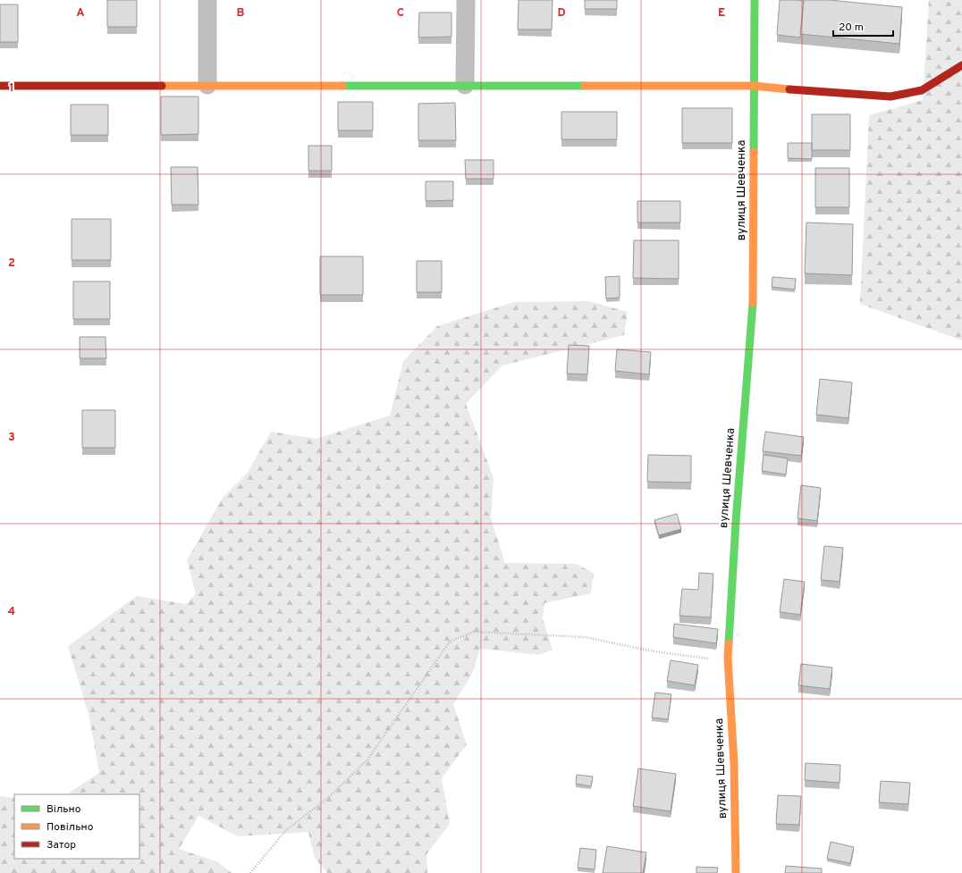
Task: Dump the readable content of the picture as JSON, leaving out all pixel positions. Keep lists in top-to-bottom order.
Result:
{
  "streets": {
    "street": ["вулиця Шевченка"]
  },
  "legend": ["Вільно", "Повільно", "Затор"],
  "scale_bar": "20 m",
  "grid": {
    "columns": [
      "A",
      "B",
      "C",
      "D",
      "E"
    ],
    "rows": [
      "1",
      "2",
      "3",
      "4"
    ]
  }
}
